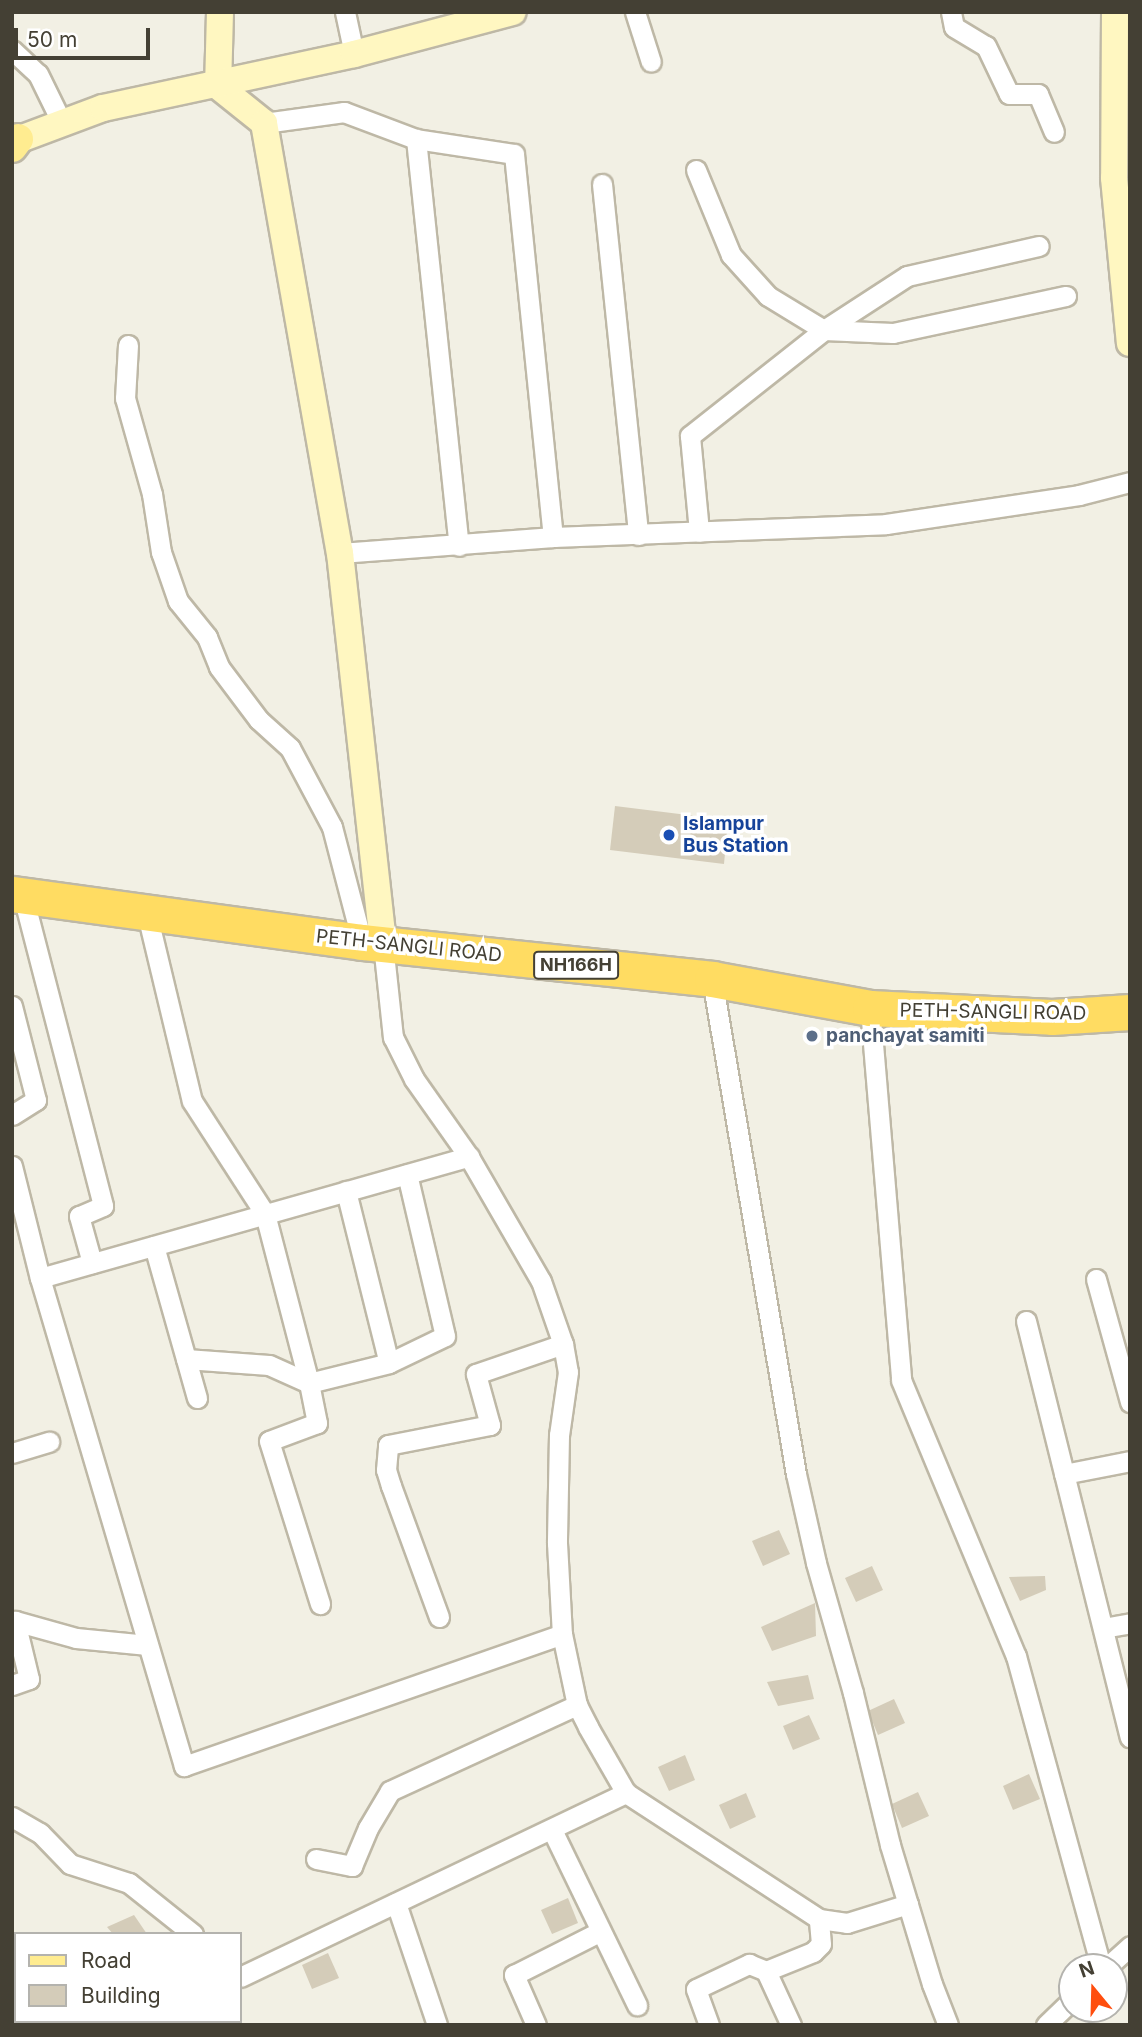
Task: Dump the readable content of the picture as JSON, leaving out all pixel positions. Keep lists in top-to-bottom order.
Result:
{
  "streets": {
    "highway": ["PETH-SANGLI ROAD", "NH166H"]
  },
  "places": ["Islampur Bus Station", "panchayat samiti"],
  "legend": ["Road", "Building"],
  "scale_bar": "50 m",
  "north": "top"
}
